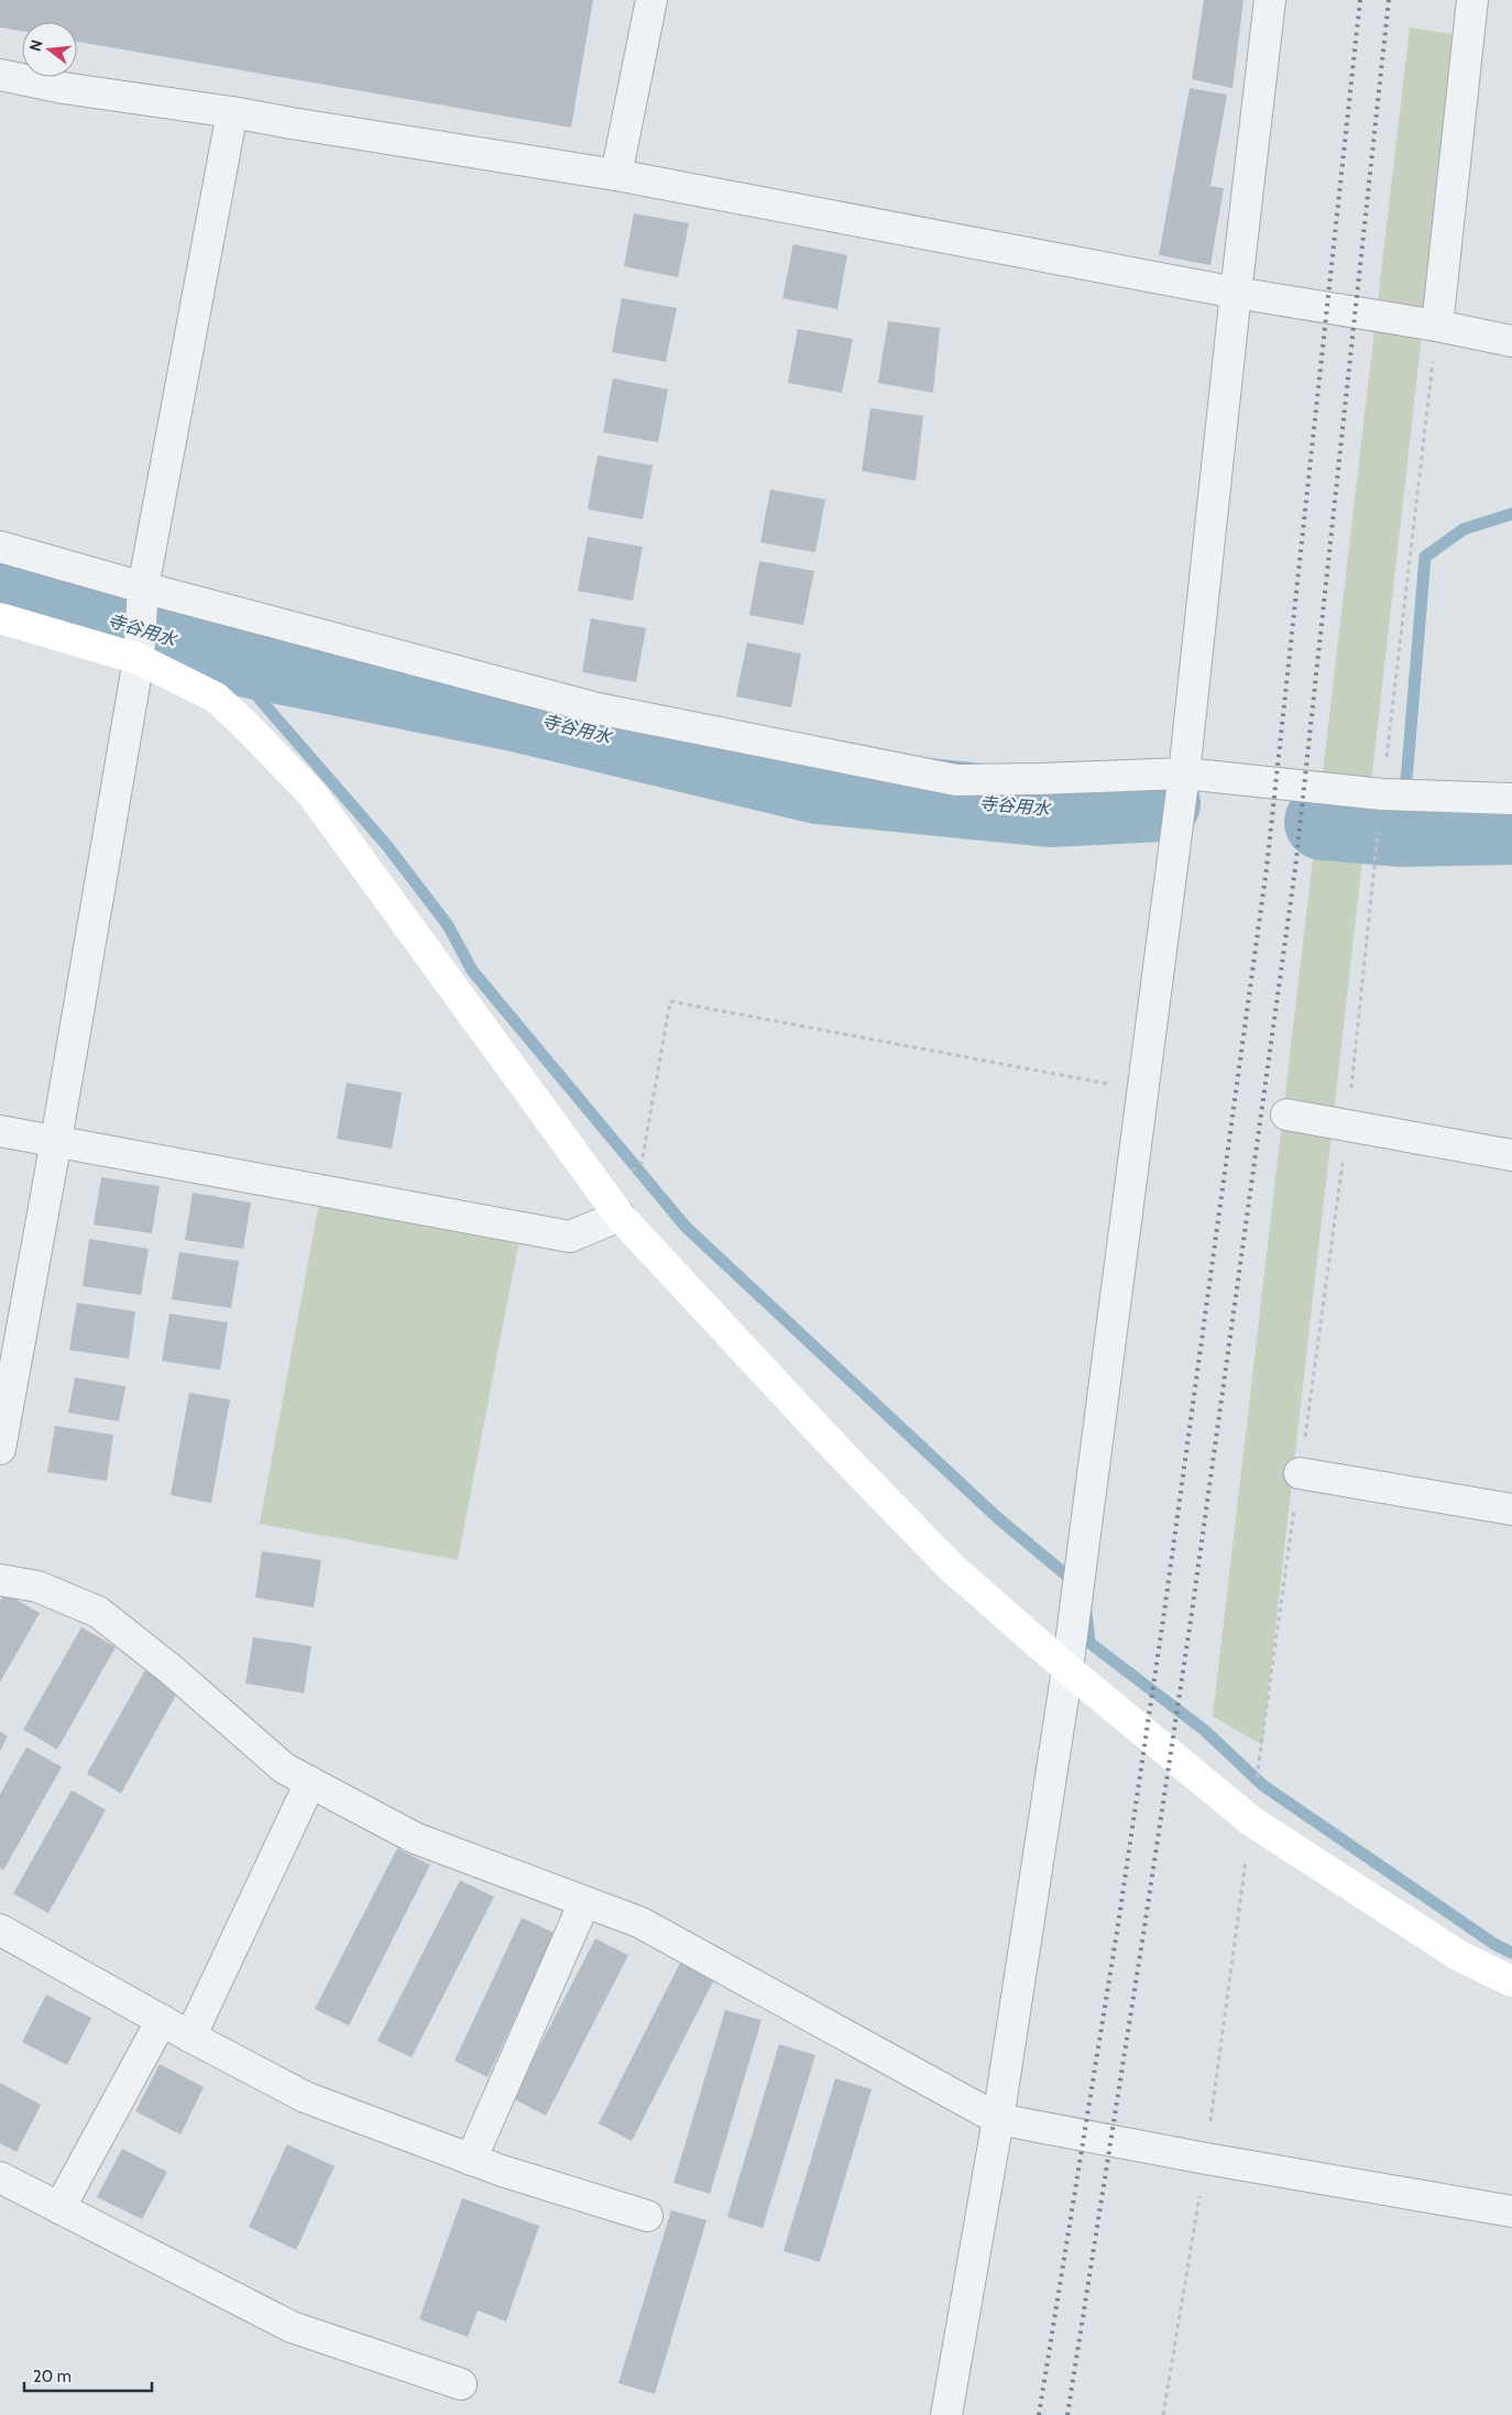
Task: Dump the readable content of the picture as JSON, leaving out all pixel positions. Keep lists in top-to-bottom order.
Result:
{
  "water": ["寺谷用水"],
  "scale_bar": "20 m",
  "north": "left"
}
